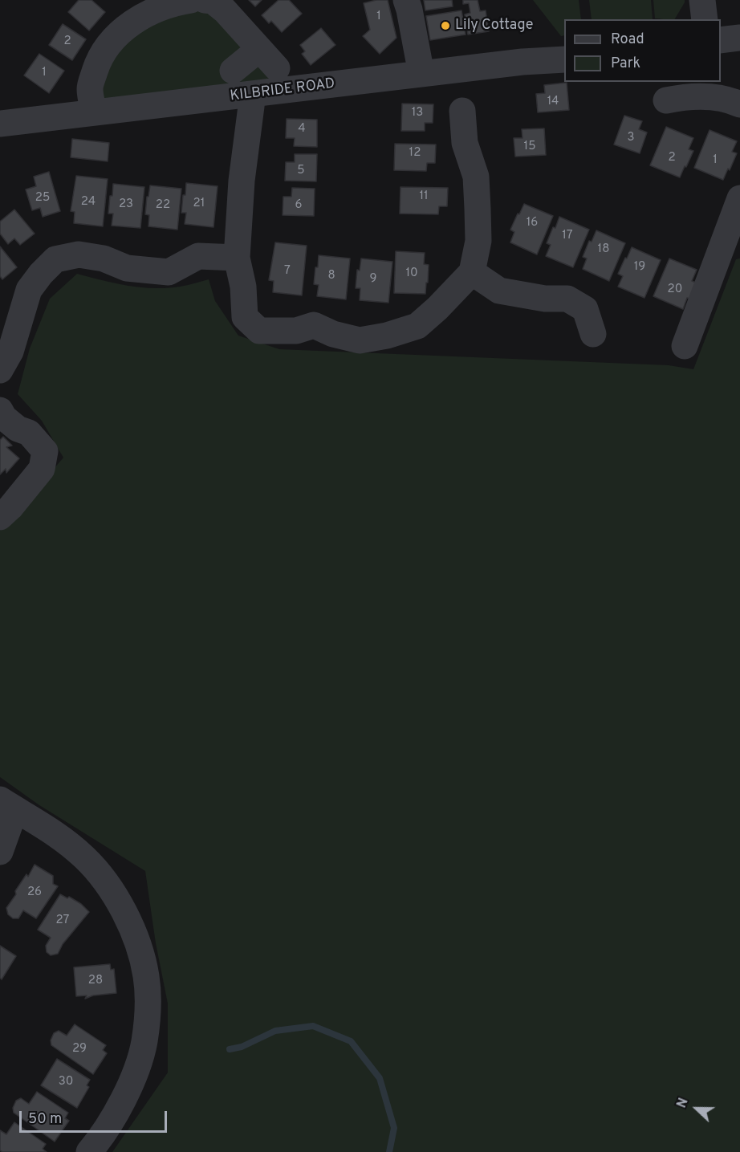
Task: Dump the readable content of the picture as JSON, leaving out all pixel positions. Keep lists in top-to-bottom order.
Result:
{
  "streets": {
    "street": ["KILBRIDE ROAD"]
  },
  "places": ["Lily Cottage"],
  "house_numbers": [
    "1",
    "2",
    "1",
    "14",
    "13",
    "4",
    "3",
    "15",
    "12",
    "2",
    "1",
    "5",
    "11",
    "25",
    "24",
    "21",
    "23",
    "22",
    "6",
    "16",
    "17",
    "18",
    "19",
    "7",
    "10",
    "8",
    "9",
    "20",
    "26",
    "27",
    "28",
    "29",
    "30"
  ],
  "legend": ["Road", "Park"],
  "scale_bar": "50 m",
  "north": "left"
}
